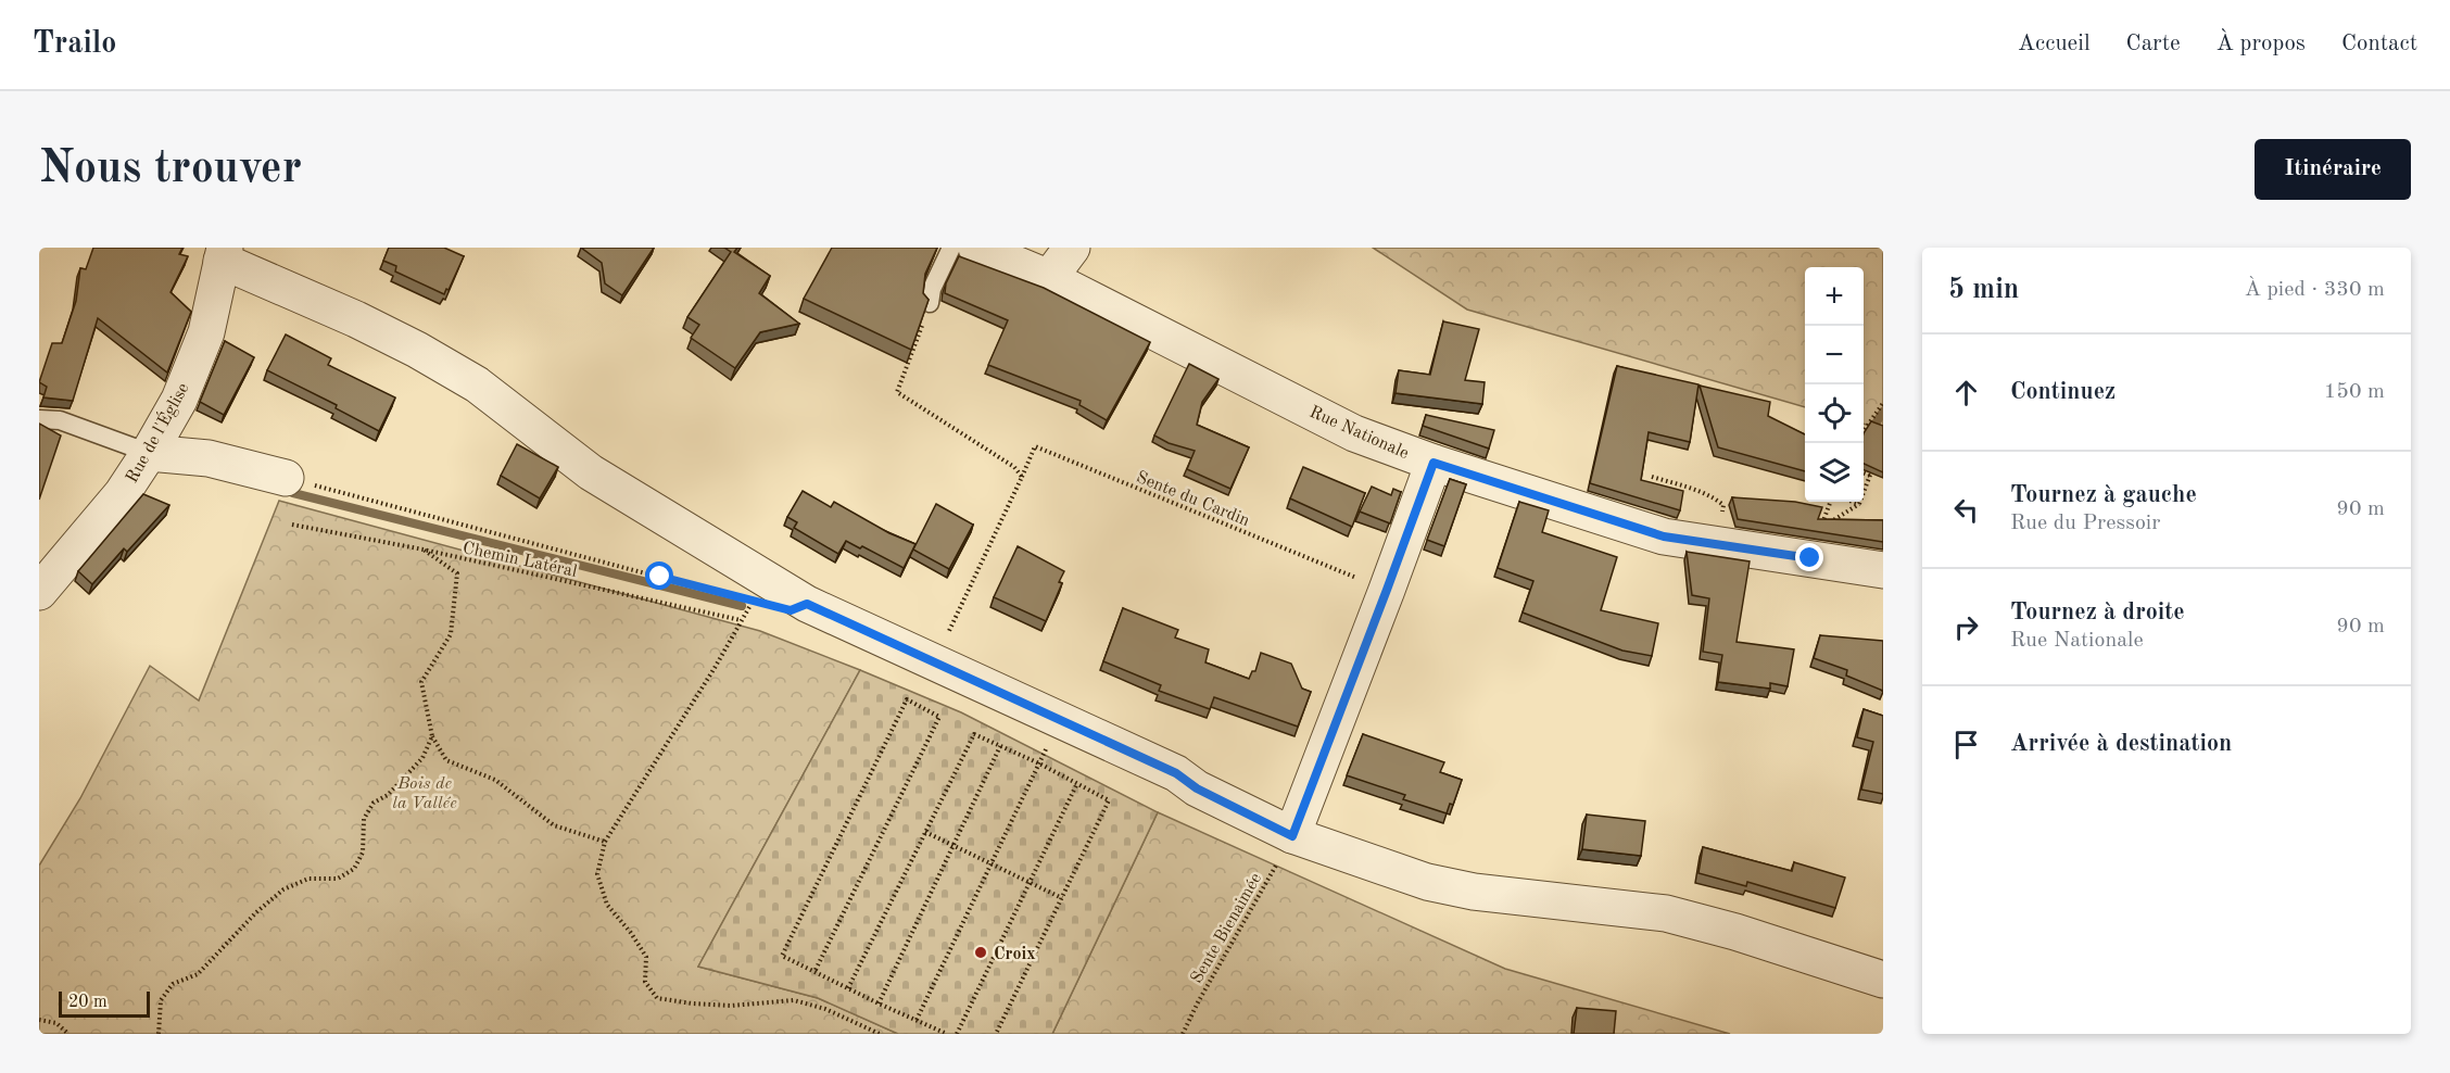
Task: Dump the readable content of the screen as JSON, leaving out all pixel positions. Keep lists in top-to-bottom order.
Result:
{
  "streets": {
    "street": ["Rue Nationale", "Rue de l'Église"],
    "path": ["Sente du Cardin", "Chemin Latéral", "Sente Bienaimée"]
  },
  "parks": ["Bois de la Vallée"],
  "places": ["Croix"],
  "scale_bar": "20 m",
  "page": {
    "header": "Trailo",
    "nav": [
      "Accueil",
      "Carte",
      "À propos",
      "Contact"
    ],
    "buttons": "Itinéraire",
    "title": "Nous trouver",
    "heading": ["5 min", "À pied · 330 m"],
    "map_buttons": ["+", "−"],
    "list": [
      ["Continuez", "150 m"],
      ["Tournez à gauche", "Rue du Pressoir", "90 m"],
      ["Tournez à droite", "Rue Nationale", "90 m"],
      "Arrivée à destination"
    ],
    "scale": "20 m"
  }
}
